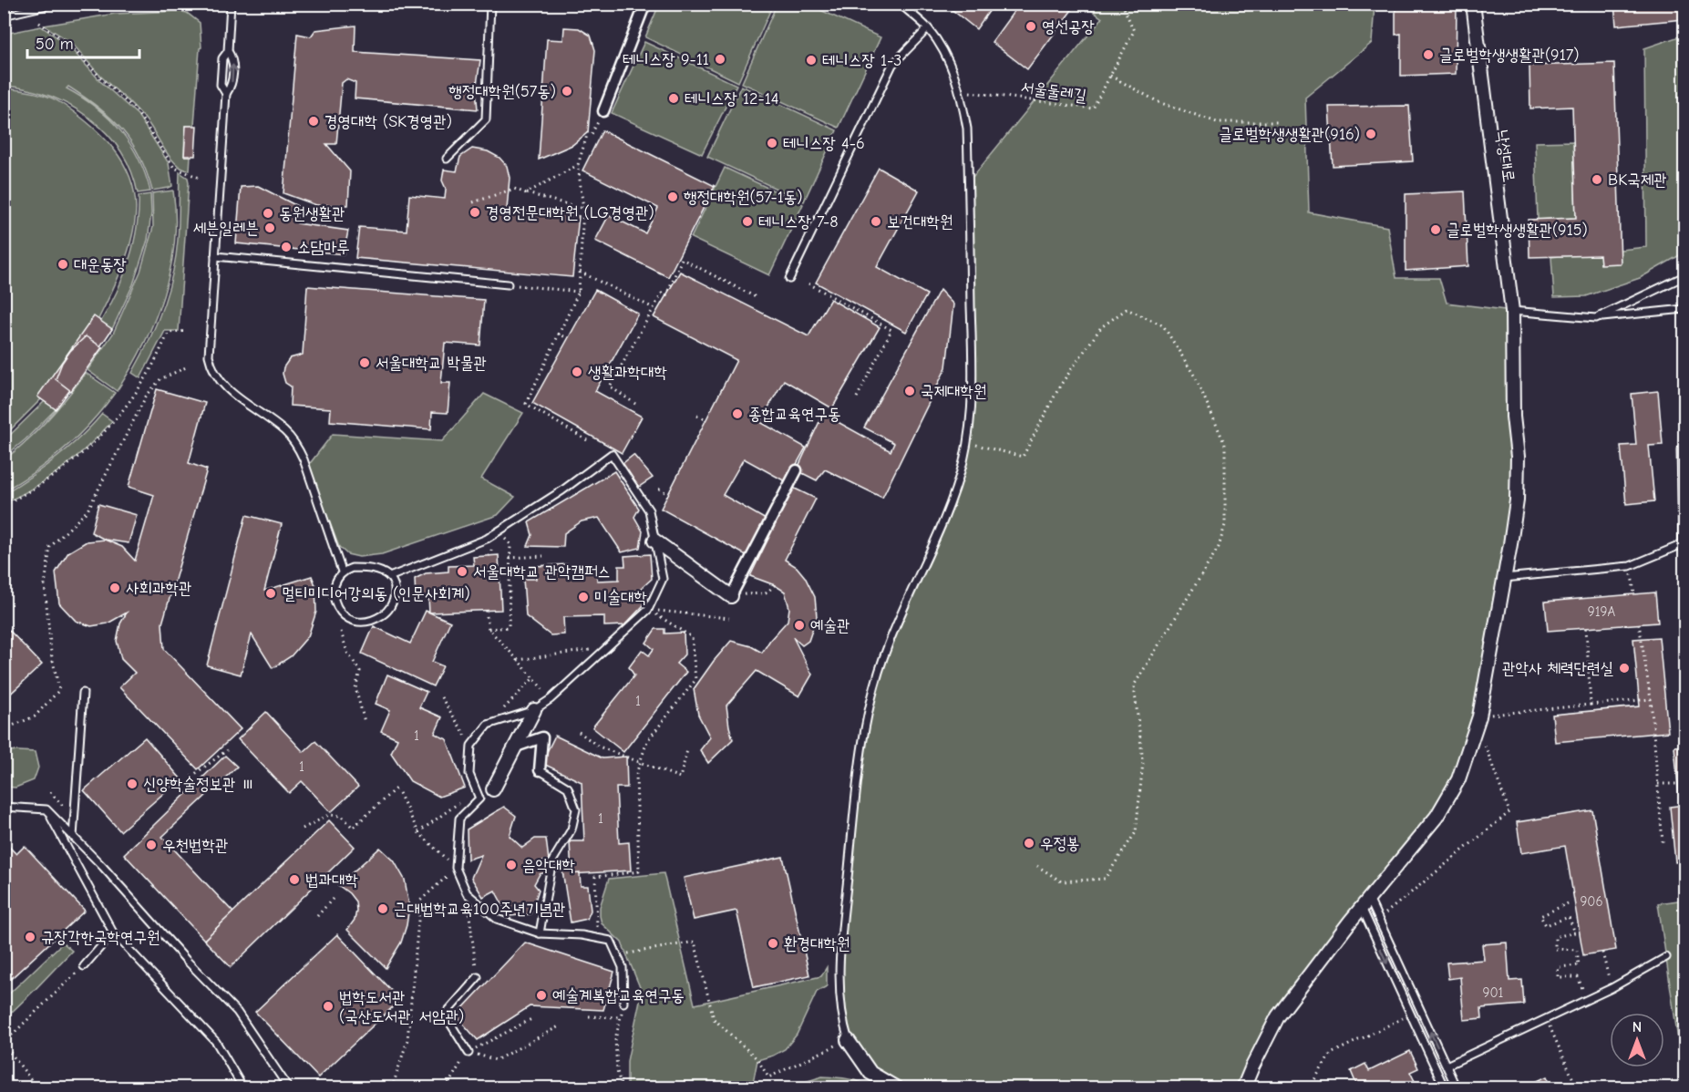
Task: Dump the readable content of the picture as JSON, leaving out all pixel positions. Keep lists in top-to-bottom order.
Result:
{
  "streets": {
    "lane": ["낙성대로"],
    "path": ["서울둘레길"]
  },
  "places": [
    "영선공장",
    "글로벌학생생활관(917)",
    "테니스장 9-11",
    "테니스장 1-3",
    "행정대학원(57동)",
    "테니스장 12-14",
    "경영대학 (SK경영관)",
    "글로벌학생생활관(916)",
    "테니스장 4-6",
    "BK국제관",
    "행정대학원(57-1동)",
    "경영전문대학원 (LG경영관)",
    "동원생활관",
    "테니스장 7-8",
    "보건대학원",
    "세븐일레븐",
    "글로벌학생생활관(915)",
    "소담마루",
    "대운동장",
    "서울대학교 박물관",
    "생활과학대학",
    "국제대학원",
    "종합교육연구동",
    "서울대학교 관악캠퍼스",
    "사회과학관",
    "멀티미디어강의동 (인문사회계)",
    "미술대학",
    "예술관",
    "관악사 체력단련실",
    "신양학술정보관 Ⅲ",
    "우정봉",
    "우천법학관",
    "음악대학",
    "법과대학",
    "근대법학교육100주년기념관",
    "규장각한국학연구원",
    "환경대학원",
    "예술계복합교육연구동",
    "법학도서관 (국산도서관, 서암관)"
  ],
  "house_numbers": [
    "919A",
    "1",
    "1",
    "1",
    "1",
    "906",
    "901"
  ],
  "scale_bar": "50 m",
  "north": "top"
}
